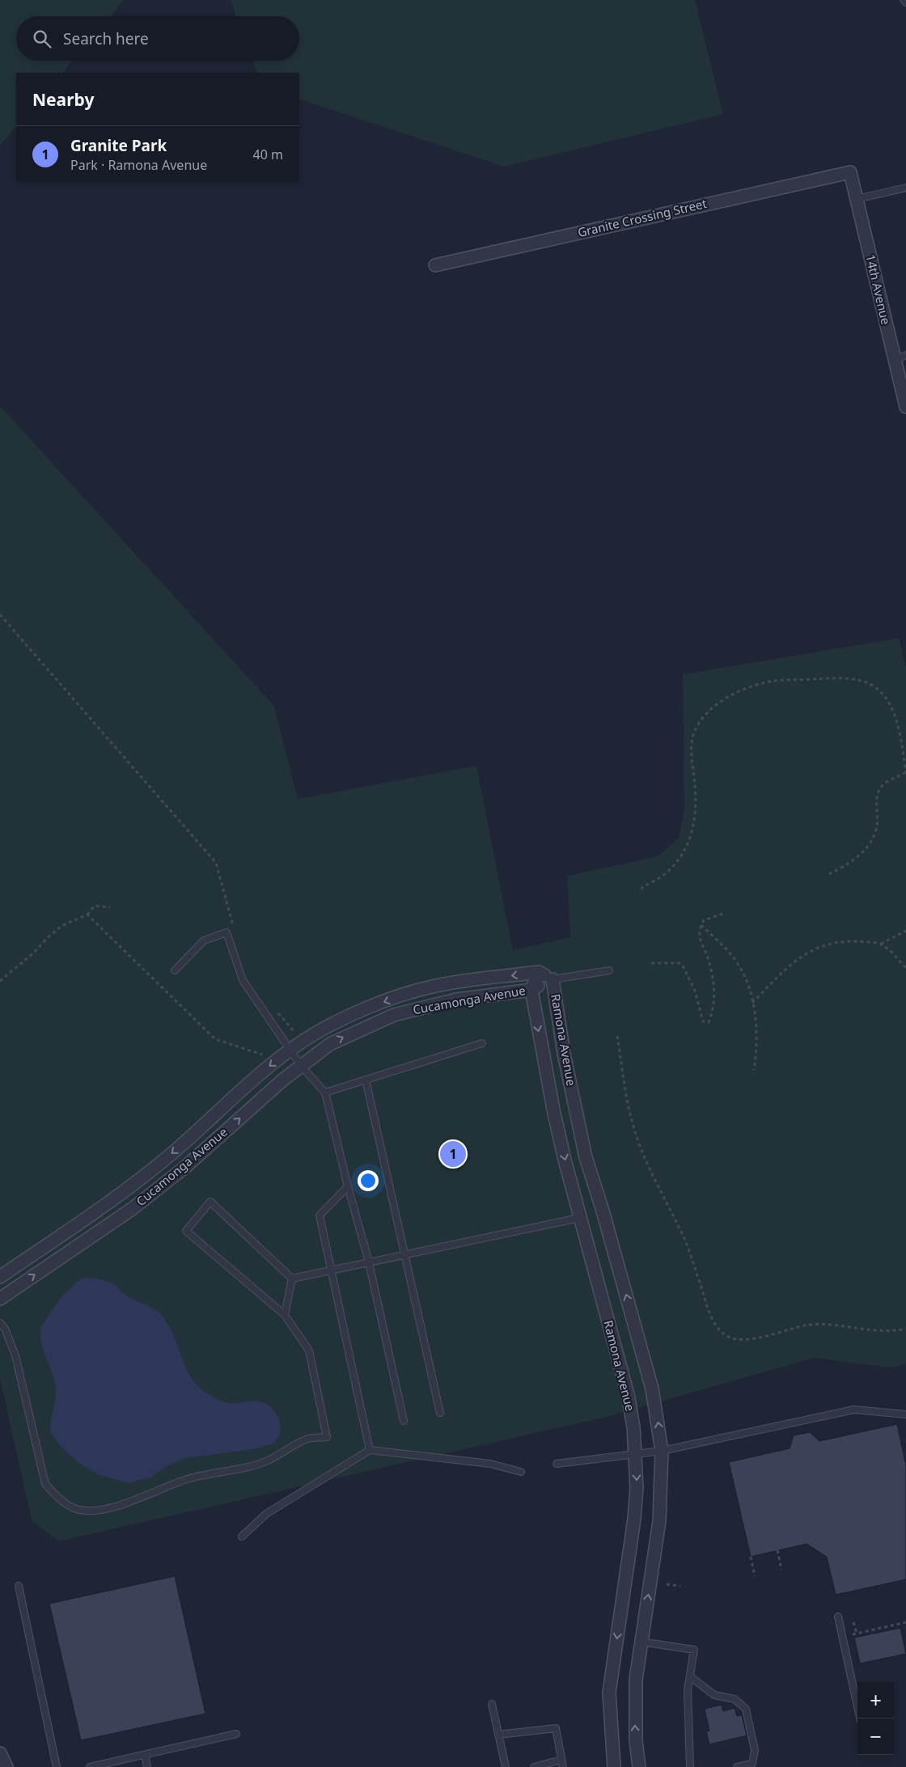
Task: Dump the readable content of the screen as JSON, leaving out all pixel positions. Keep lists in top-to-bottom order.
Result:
{
  "streets": {
    "street": [
      "Granite Crossing Street",
      "14th Avenue",
      "Cucamonga Avenue",
      "Ramona Avenue"
    ]
  },
  "crossings": [
    ["Granite Crossing Street", "14th Avenue"],
    ["Cucamonga Avenue", "Ramona Avenue"]
  ],
  "page": {
    "search": "Search here",
    "heading": "Nearby",
    "list": [
      {
        "mark": "1",
        "name": "Granite Park",
        "note": "Park · Ramona Avenue",
        "value": "40 m"
      }
    ],
    "pins": "1",
    "map_buttons": ["+", "−"]
  }
}
